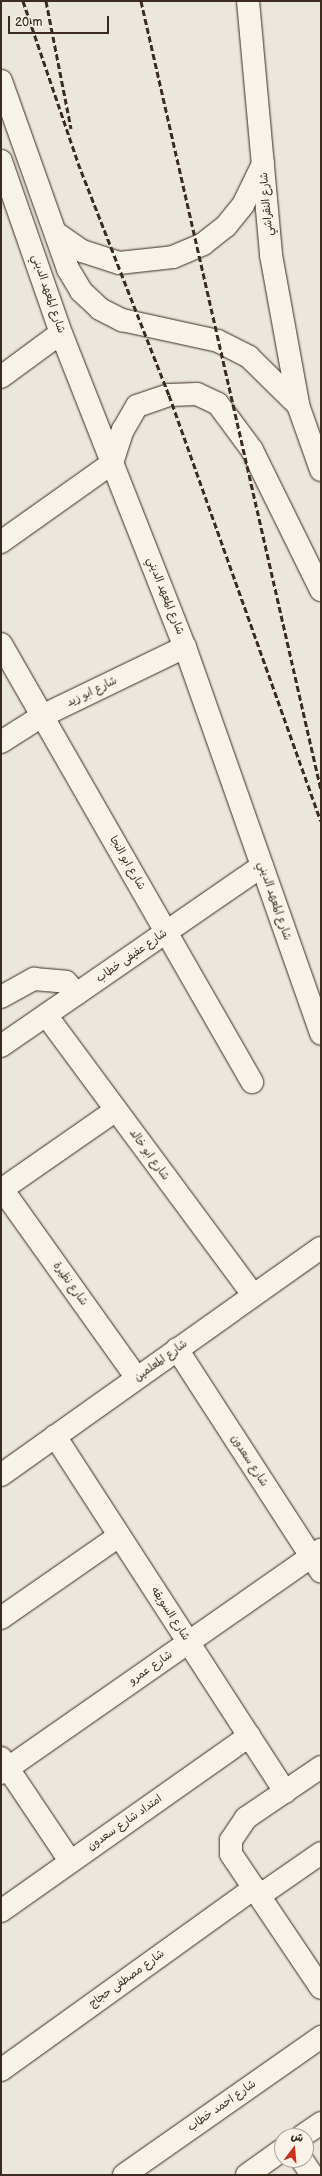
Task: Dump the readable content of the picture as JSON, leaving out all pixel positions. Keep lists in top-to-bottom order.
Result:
{
  "streets": {
    "street": [
      "شارع النقراشي",
      "شارع المعهد الديني",
      "شارع ابو زيد",
      "شارع ابو النجا",
      "شارع عفيفى خطاب",
      "شارع ابو خالد",
      "شارع نظيرة",
      "شارع المعلمين",
      "شارع سعدون",
      "شارع السويقه",
      "شارع عمرو",
      "امتداد شارع سعدون",
      "شارع مصطفى حجاج",
      "شارع احمد خطاب"
    ]
  },
  "crossings": [
    ["شارع المعهد الديني", "شارع ابو زيد"],
    ["شارع المعهد الديني", "شارع عفيفى خطاب"],
    ["شارع ابو زيد", "شارع ابو النجا"],
    ["شارع ابو النجا", "شارع عفيفى خطاب"],
    ["شارع عفيفى خطاب", "شارع ابو خالد"],
    ["شارع ابو خالد", "شارع المعلمين"],
    ["شارع نظيرة", "شارع المعلمين"],
    ["شارع المعلمين", "شارع سعدون"],
    ["شارع المعلمين", "شارع السويقه"],
    ["شارع سعدون", "شارع عمرو"],
    ["شارع السويقه", "شارع عمرو"],
    ["شارع السويقه", "امتداد شارع سعدون"]
  ],
  "scale_bar": "20 m",
  "north": "top"
}
